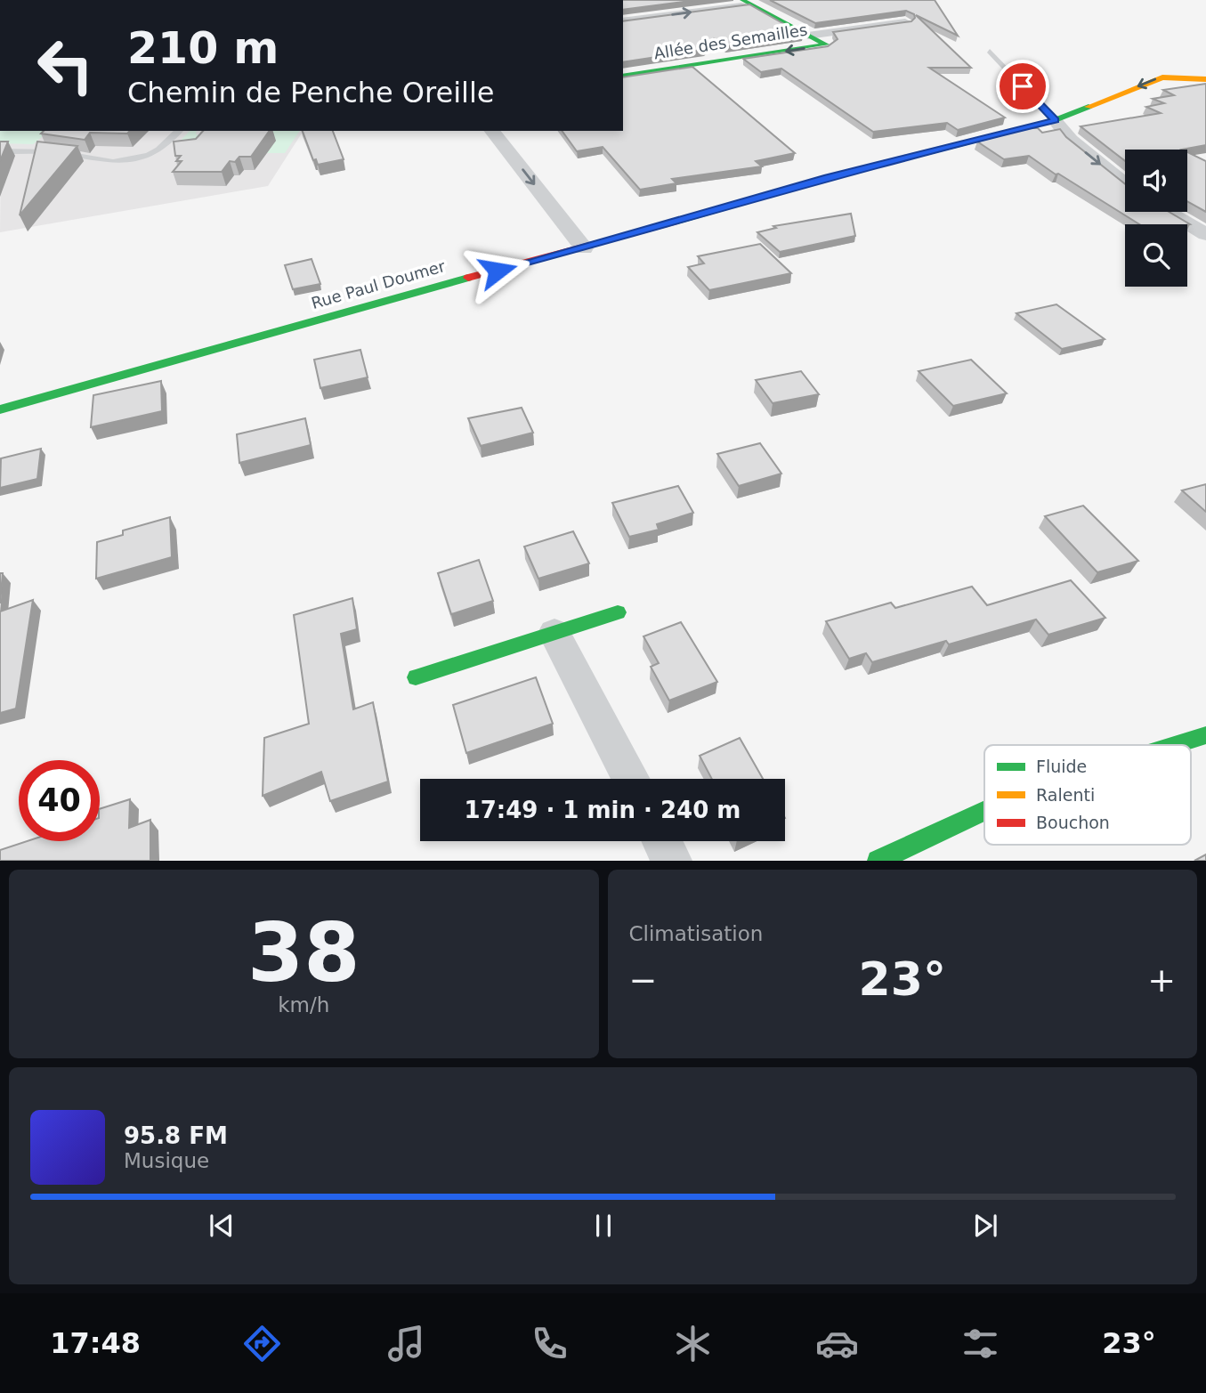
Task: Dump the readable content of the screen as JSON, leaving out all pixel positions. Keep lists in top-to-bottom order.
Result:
{
  "streets": {
    "street": ["Allée des Semailles", "Rue Paul Doumer"]
  },
  "legend": ["Fluide", "Ralenti", "Bouchon"],
  "page": {
    "turn": ["210 m", "Chemin de Penche Oreille"],
    "limit": "40",
    "trip": "17:49 · 1 min · 240 m",
    "tile": [
      ["38", "km/h"],
      "Climatisation"
    ],
    "heat": ["−", "23°", "+"],
    "song": ["95.8 FM", "Musique"],
    "tabs": ["17:48", "23°"]
  }
}
